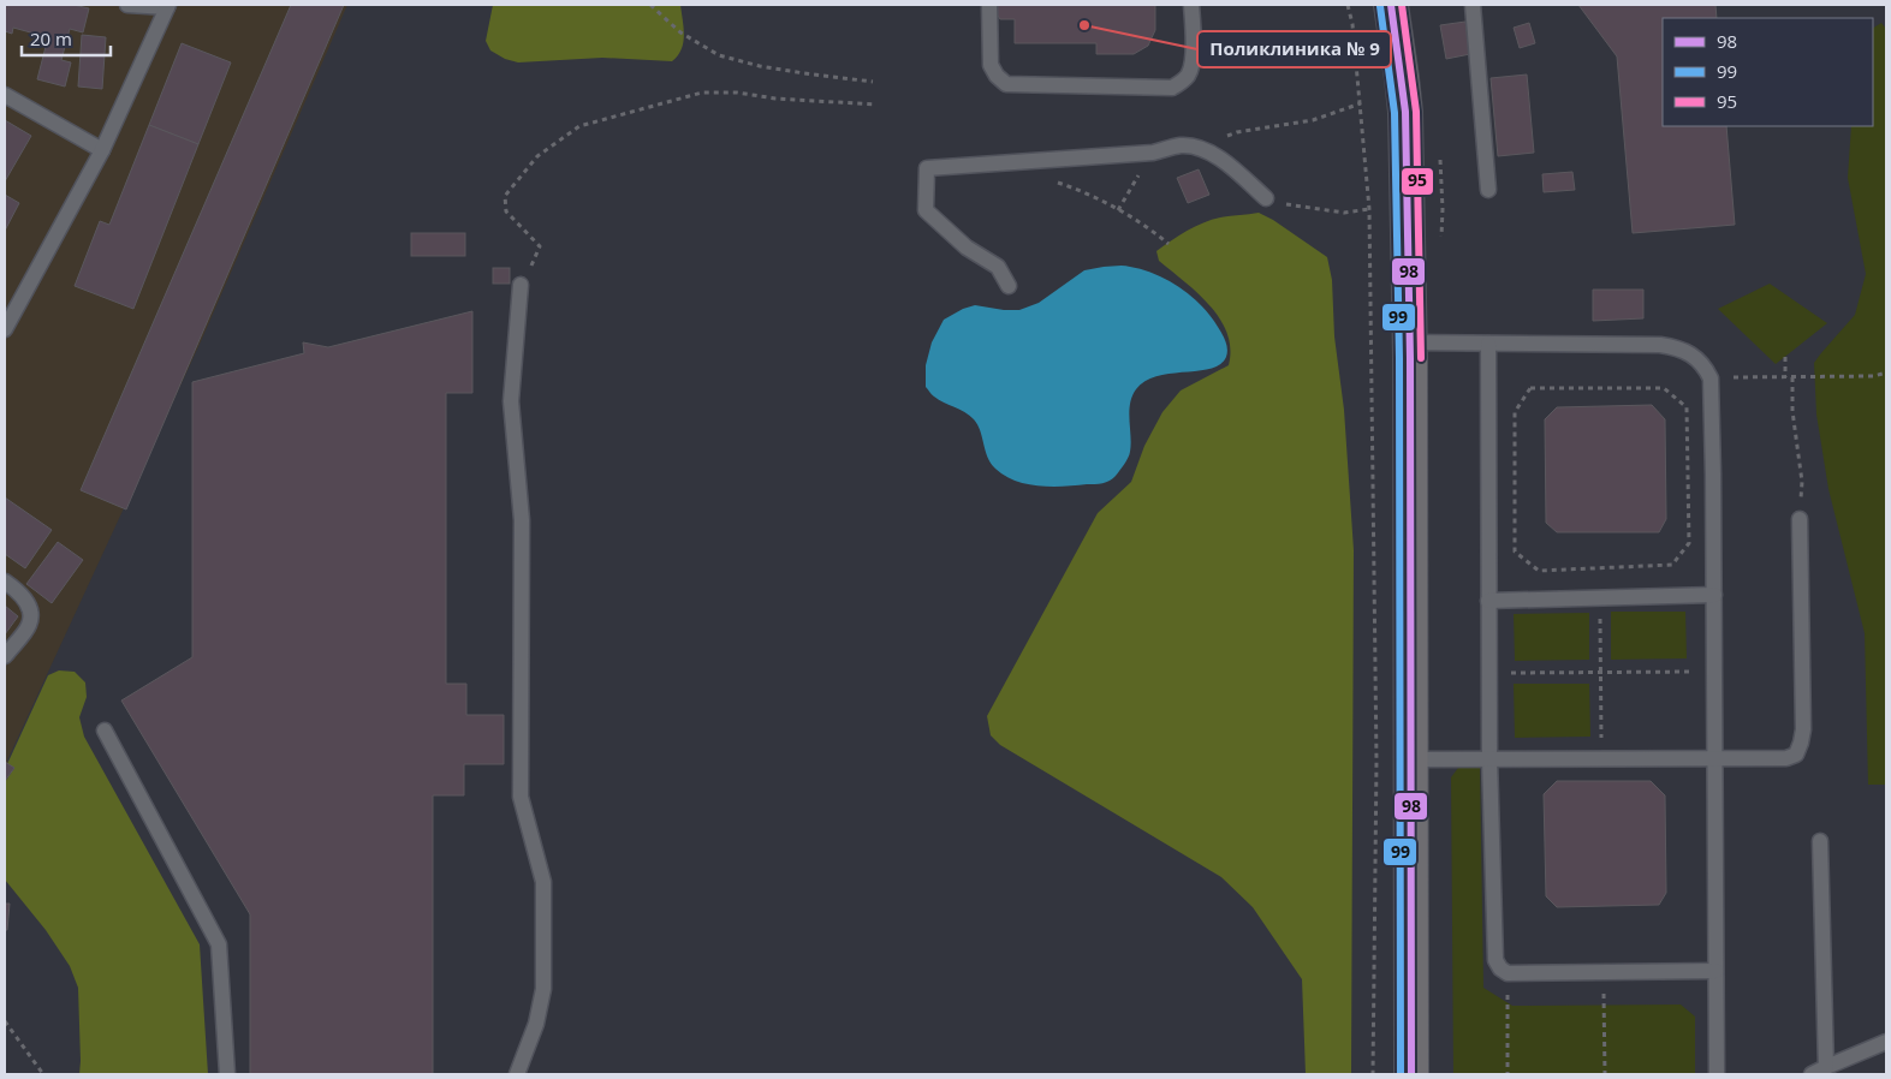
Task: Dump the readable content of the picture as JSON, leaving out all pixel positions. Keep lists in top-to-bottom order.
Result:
{
  "places": ["Поликлиника № 9"],
  "lines": ["transit line 98", "transit line 95", "transit line 99"],
  "legend": ["98", "99", "95"],
  "scale_bar": "20 m"
}
